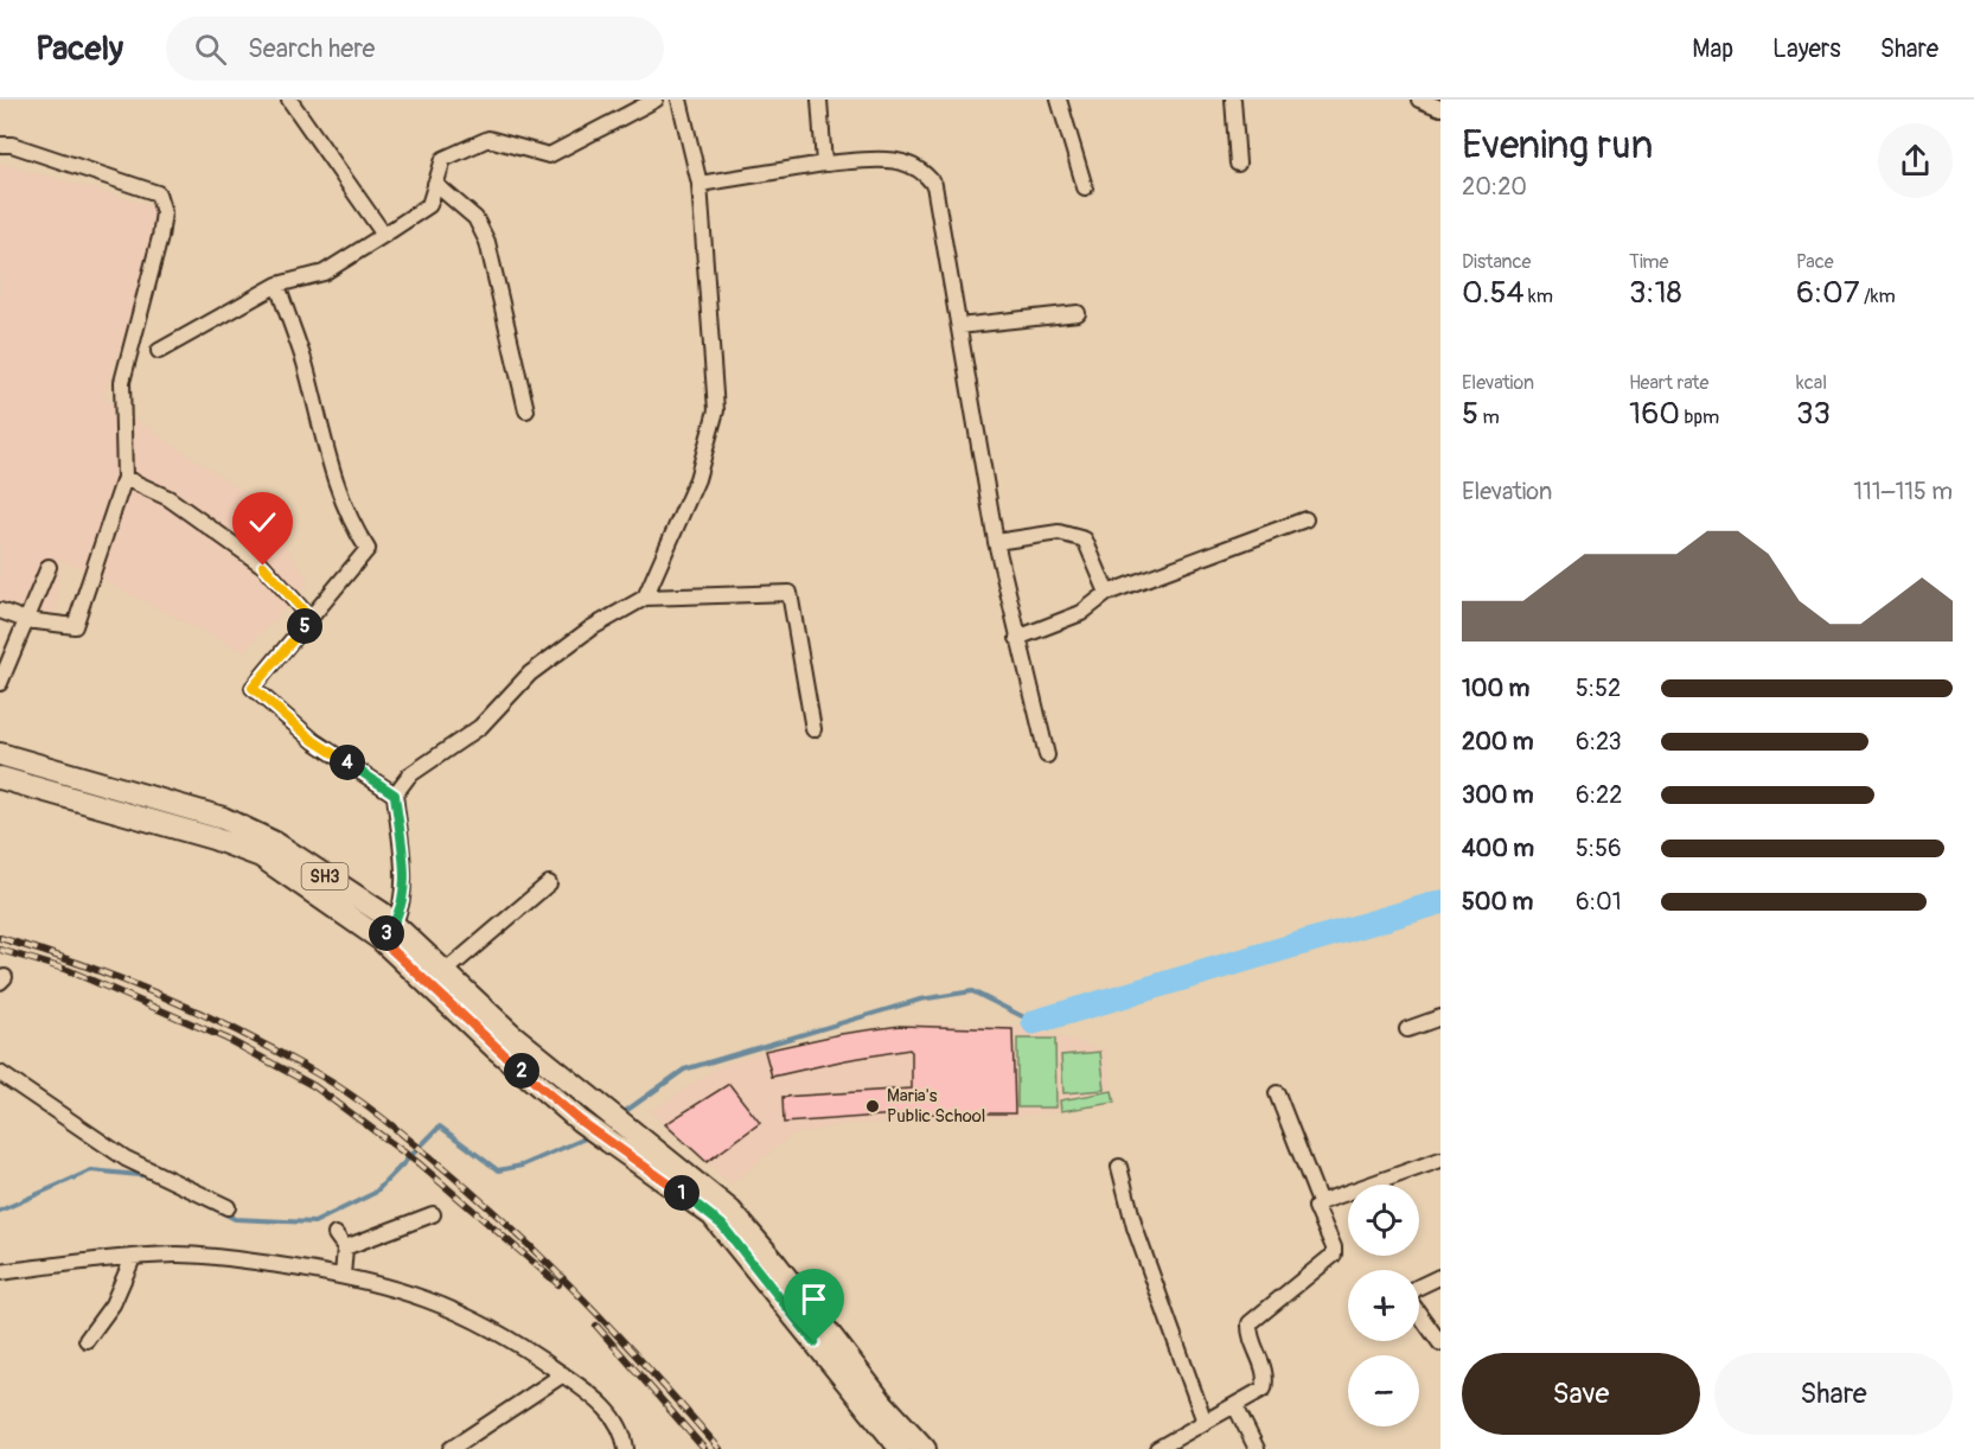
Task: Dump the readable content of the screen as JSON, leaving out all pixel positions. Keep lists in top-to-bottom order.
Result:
{
  "streets": {
    "main road": ["SH3"]
  },
  "places": ["Maria's Public School"],
  "page": {
    "header": "Pacely",
    "search": "Search here",
    "nav": ["Map", "Layers", "Share"],
    "heading": ["Evening run", "20:20"],
    "stats": [
      ["Distance", "0.54 km"],
      ["Time", "3:18"],
      ["Pace", "6:07 /km"],
      ["Elevation", "5 m"],
      ["Heart rate", "160 bpm"],
      ["kcal", "33"]
    ],
    "chart": ["Elevation", "111–115 m"],
    "pins": [
      "5",
      "4",
      "3",
      "2",
      "1"
    ],
    "list": [
      {
        "name": "100 m",
        "note": "5:52"
      },
      {
        "name": "200 m",
        "note": "6:23"
      },
      {
        "name": "300 m",
        "note": "6:22"
      },
      {
        "name": "400 m",
        "note": "5:56"
      },
      {
        "name": "500 m",
        "note": "6:01"
      }
    ],
    "map_buttons": ["+", "−"],
    "buttons": ["Save", "Share"]
  }
}
